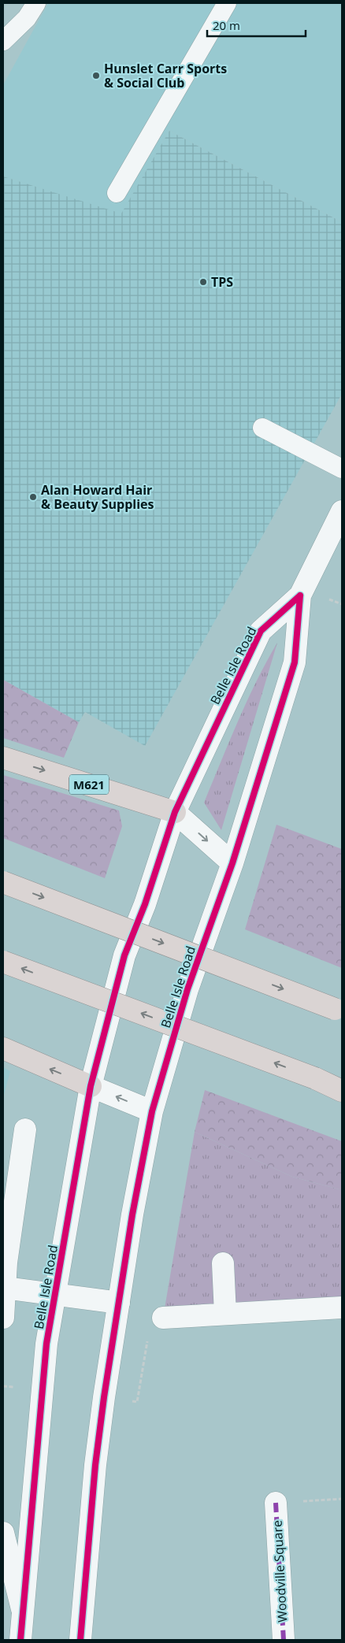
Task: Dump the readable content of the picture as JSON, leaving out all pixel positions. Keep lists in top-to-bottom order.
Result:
{
  "streets": {
    "highway": ["M621"],
    "street": ["Belle Isle Road", "Woodville Square"]
  },
  "crossings": [
    ["Belle Isle Road", "M621"]
  ],
  "places": ["Hunslet Carr Sports & Social Club", "TPS", "Alan Howard Hair & Beauty Supplies"],
  "scale_bar": "20 m"
}
